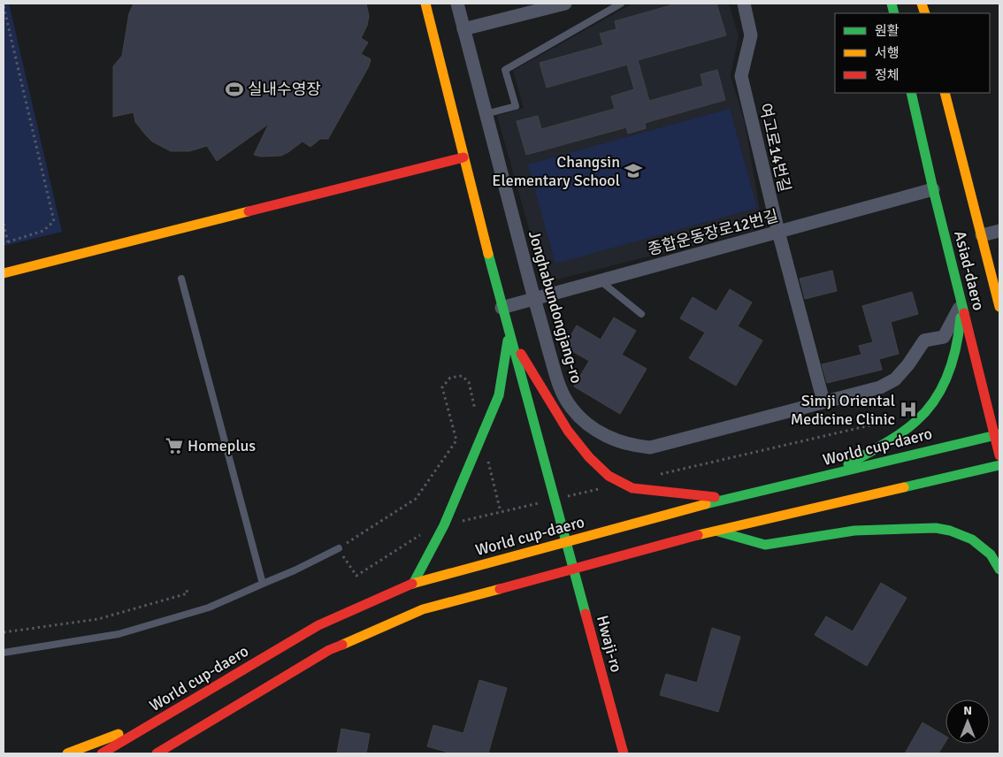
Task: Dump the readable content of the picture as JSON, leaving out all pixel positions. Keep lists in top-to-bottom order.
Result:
{
  "streets": {
    "main road": ["Asiad-daero", "World cup-daero", "Hwaji-ro"],
    "street": ["여고로14번길", "종합운동장로12번길", "Jonghabundongjang-ro"]
  },
  "crossings": [
    ["여고로14번길", "종합운동장로12번길"],
    ["여고로14번길", "Jonghabundongjang-ro"],
    ["종합운동장로12번길", "Asiad-daero"],
    ["종합운동장로12번길", "Jonghabundongjang-ro"],
    ["Asiad-daero", "Jonghabundongjang-ro"],
    ["Asiad-daero", "World cup-daero"],
    ["World cup-daero", "Hwaji-ro"]
  ],
  "places": {
    "sports": ["실내수영장"],
    "school or university": ["Changsin Elementary School"],
    "hospital": ["Simji Oriental Medicine Clinic"],
    "supermarket": ["Homeplus"]
  },
  "legend": ["원활", "서행", "정체"],
  "north": "top"
}
